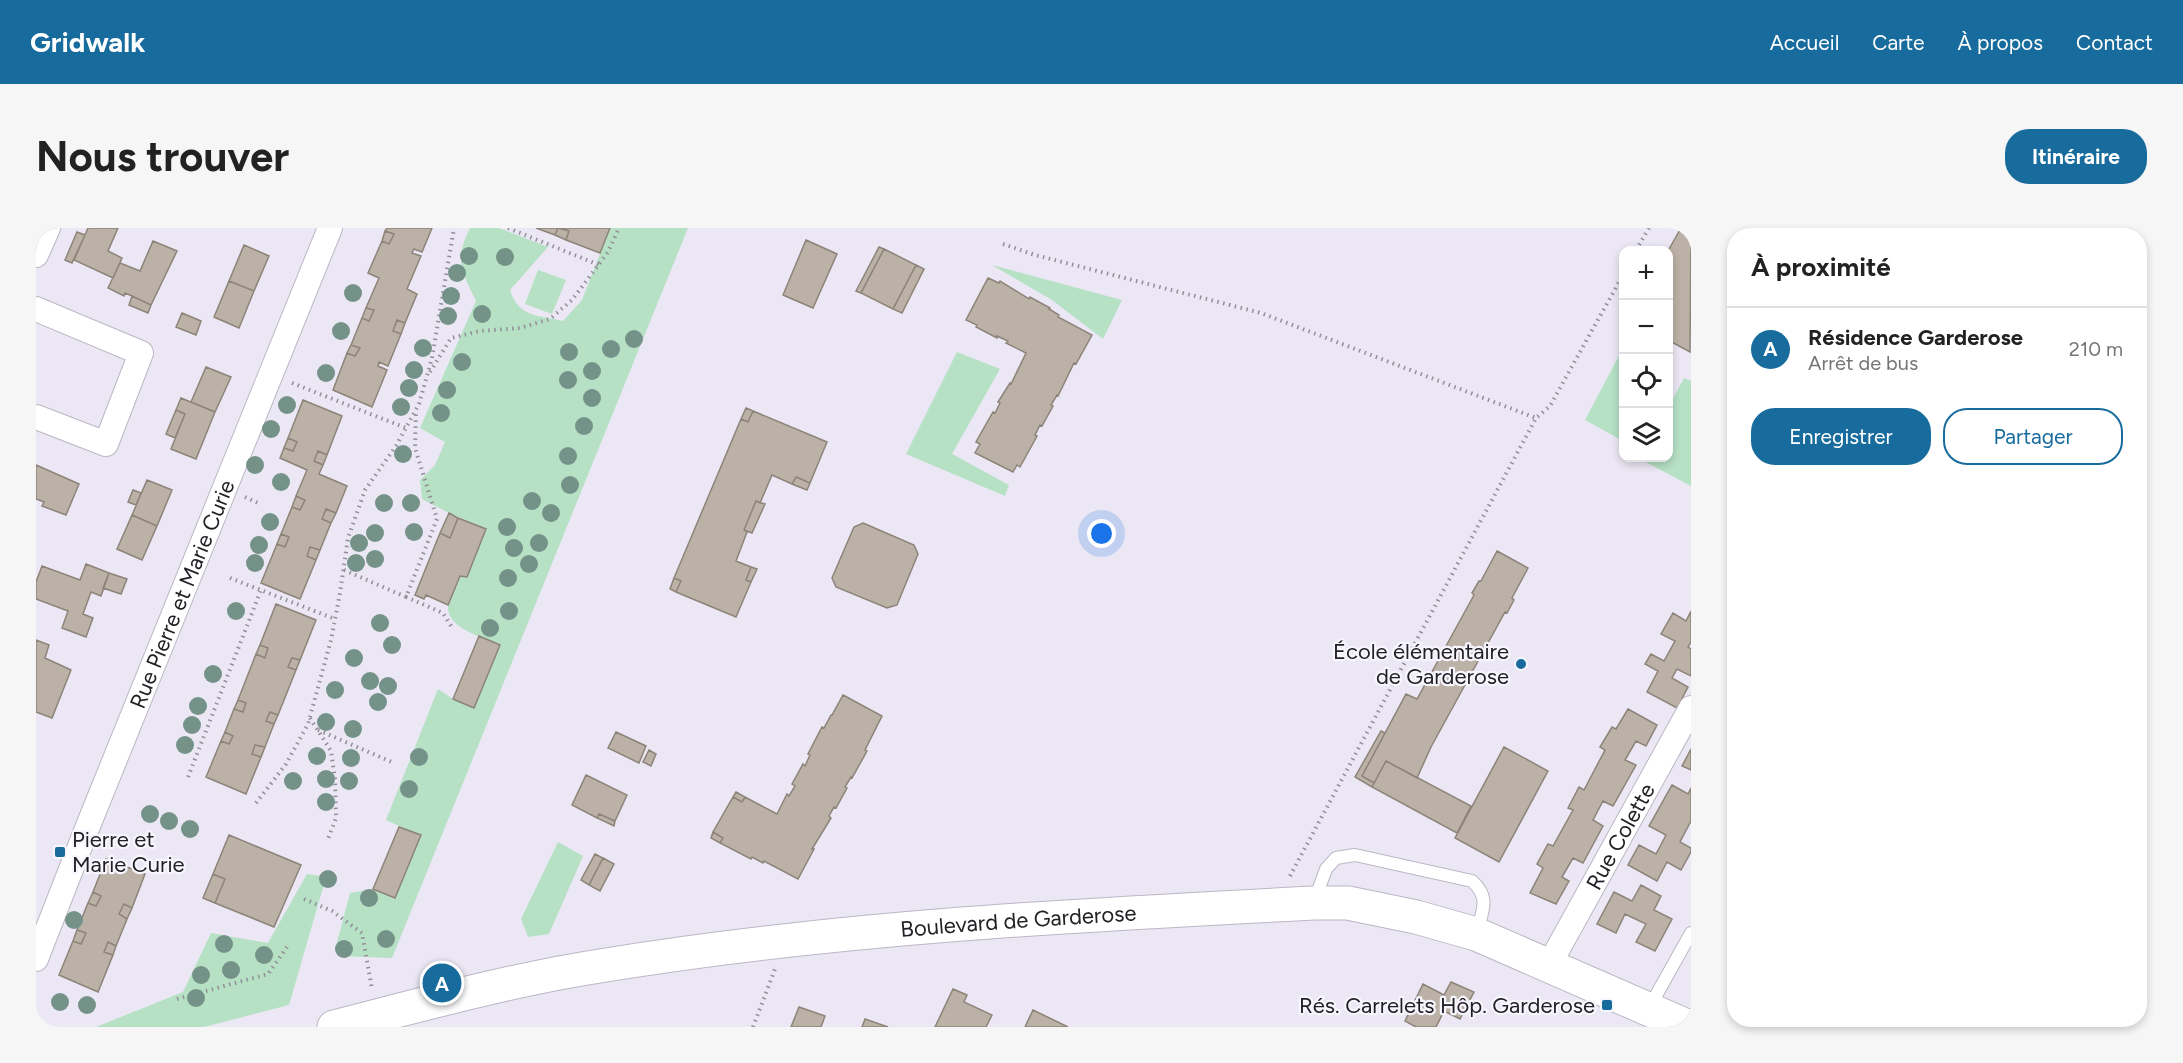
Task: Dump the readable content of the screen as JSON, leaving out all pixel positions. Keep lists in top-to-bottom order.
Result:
{
  "streets": {
    "main road": ["Boulevard de Garderose"],
    "street": ["Rue Pierre et Marie Curie", "Rue Colette"]
  },
  "crossings": [
    ["Rue Colette", "Boulevard de Garderose"]
  ],
  "places": {
    "other": ["École élémentaire de Garderose"],
    "transit": ["Pierre et Marie Curie", "Rés. Carrelets Hôp. Garderose"]
  },
  "page": {
    "header": "Gridwalk",
    "nav": [
      "Accueil",
      "Carte",
      "À propos",
      "Contact"
    ],
    "buttons": [
      "Itinéraire",
      ["Enregistrer", "Partager"]
    ],
    "title": "Nous trouver",
    "heading": "À proximité",
    "map_buttons": ["+", "−"],
    "list": [
      {
        "mark": "A",
        "name": "Résidence Garderose",
        "note": "Arrêt de bus",
        "value": "210 m"
      }
    ],
    "pins": "A"
  }
}
